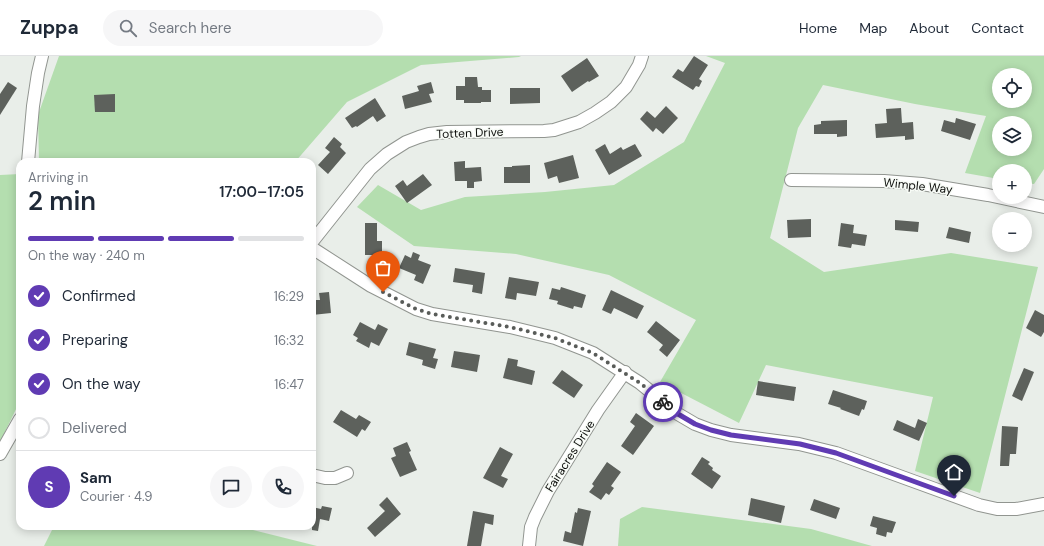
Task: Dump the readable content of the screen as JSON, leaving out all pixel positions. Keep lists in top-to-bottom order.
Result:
{
  "streets": {
    "street": ["Totten Drive", "Wimple Way", "Fairacres Drive"]
  },
  "page": {
    "header": "Zuppa",
    "search": "Search here",
    "nav": [
      "Home",
      "Map",
      "About",
      "Contact"
    ],
    "map_buttons": ["+", "−"],
    "heading": ["2 min", "Arriving in", "17:00–17:05"],
    "panel": ["Sam", "Courier · 4.9"],
    "bar": "On the way · 240 m",
    "list": [
      ["Confirmed", "16:29"],
      ["Preparing", "16:32"],
      ["On the way", "16:47"],
      "Delivered"
    ],
    "round": "S"
  }
}
